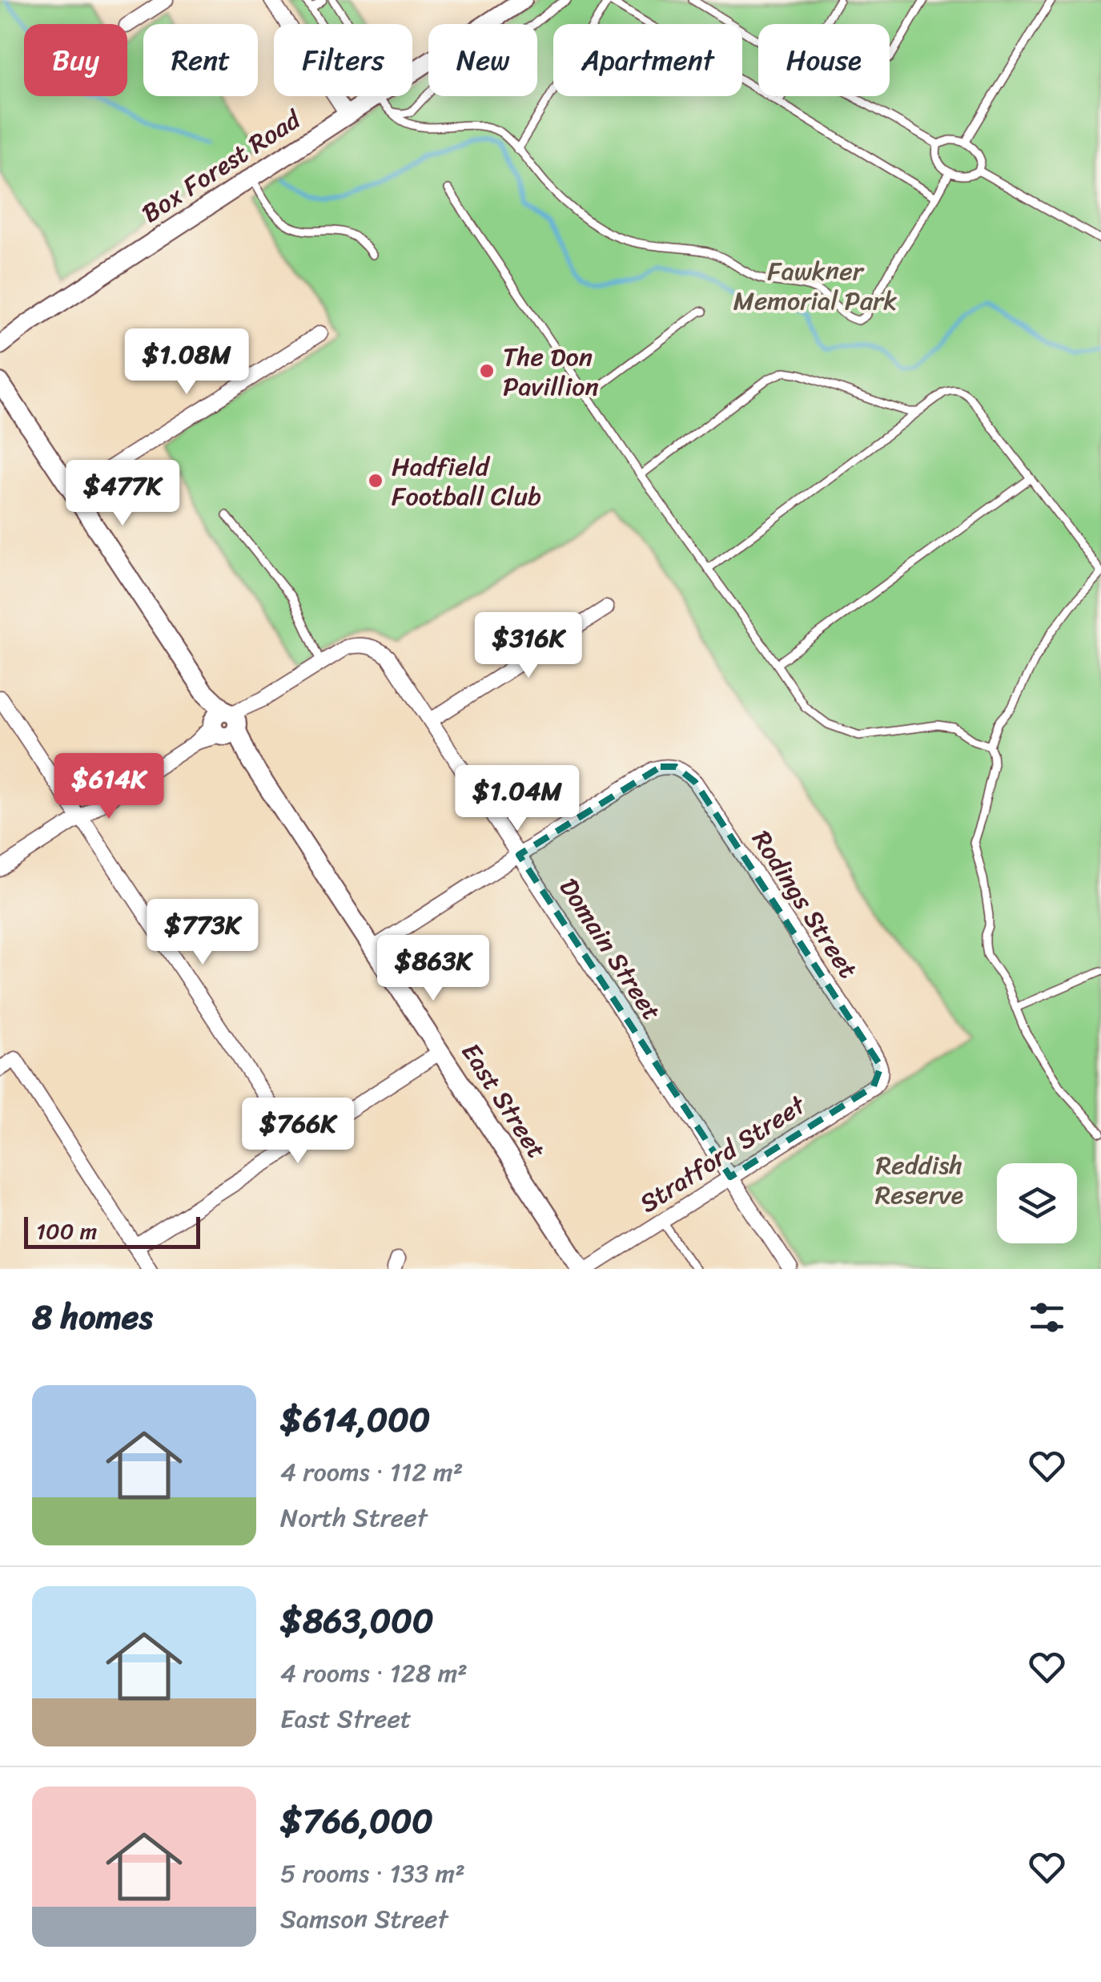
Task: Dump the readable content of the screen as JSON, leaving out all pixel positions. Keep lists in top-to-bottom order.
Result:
{
  "streets": {
    "street": [
      "Box Forest Road",
      "Rodings Street",
      "Domain Street",
      "East Street",
      "Stratford Street"
    ]
  },
  "crossings": [
    ["Rodings Street", "Domain Street"],
    ["Rodings Street", "Stratford Street"],
    ["Domain Street", "East Street"],
    ["Domain Street", "Stratford Street"],
    ["East Street", "Stratford Street"]
  ],
  "parks": ["Fawkner Memorial Park", "Reddish Reserve"],
  "places": ["The Don Pavillion", "Hadfield Football Club"],
  "scale_bar": "100 m",
  "page": {
    "chip": [
      "Buy",
      "Rent",
      "Filters",
      "New",
      "Apartment",
      "House"
    ],
    "price": [
      "$1.08M",
      "$477K",
      "$316K",
      "$614K",
      "$1.04M",
      "$773K",
      "$863K",
      "$766K"
    ],
    "scale": "100 m",
    "heading": "8 homes",
    "list": [
      {
        "name": "$614,000",
        "note": "4 rooms · 112 m² · North Street"
      },
      {
        "name": "$863,000",
        "note": "4 rooms · 128 m² · East Street"
      },
      {
        "name": "$766,000",
        "note": "5 rooms · 133 m² · Samson Street"
      }
    ]
  }
}
